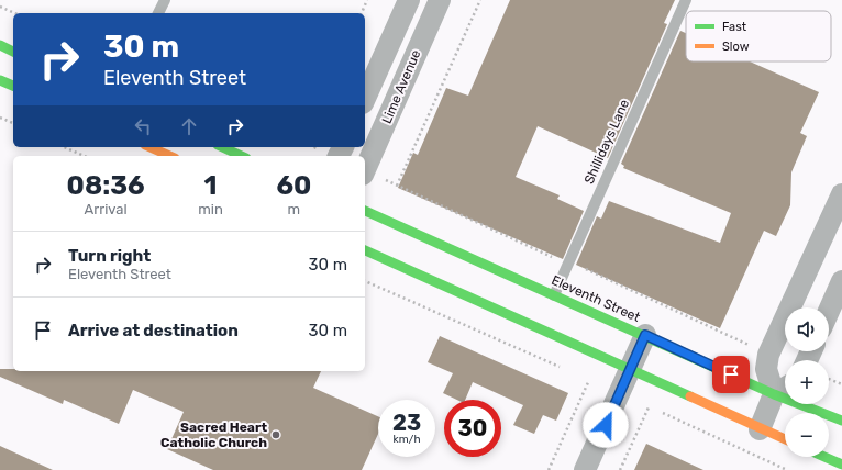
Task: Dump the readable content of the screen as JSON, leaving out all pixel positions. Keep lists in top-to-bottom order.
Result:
{
  "streets": {
    "main road": ["Eleventh Street"],
    "street": ["Lime Avenue"],
    "lane": ["Shillidays Lane"]
  },
  "crossings": [
    ["Shillidays Lane", "Eleventh Street"]
  ],
  "places": ["Sacred Heart Catholic Church"],
  "legend": ["Fast", "Slow"],
  "page": {
    "turn": ["30 m", "Eleventh Street"],
    "eta": [
      "08:36",
      "Arrival",
      "1",
      "min",
      "60",
      "m"
    ],
    "list": [
      {
        "name": "Turn right",
        "note": "Eleventh Street",
        "value": "30 m"
      },
      {
        "name": "Arrive at destination",
        "value": "30 m"
      }
    ],
    "map_buttons": ["+", "−"],
    "speed": "23 km/h",
    "limit": "30"
  }
}
